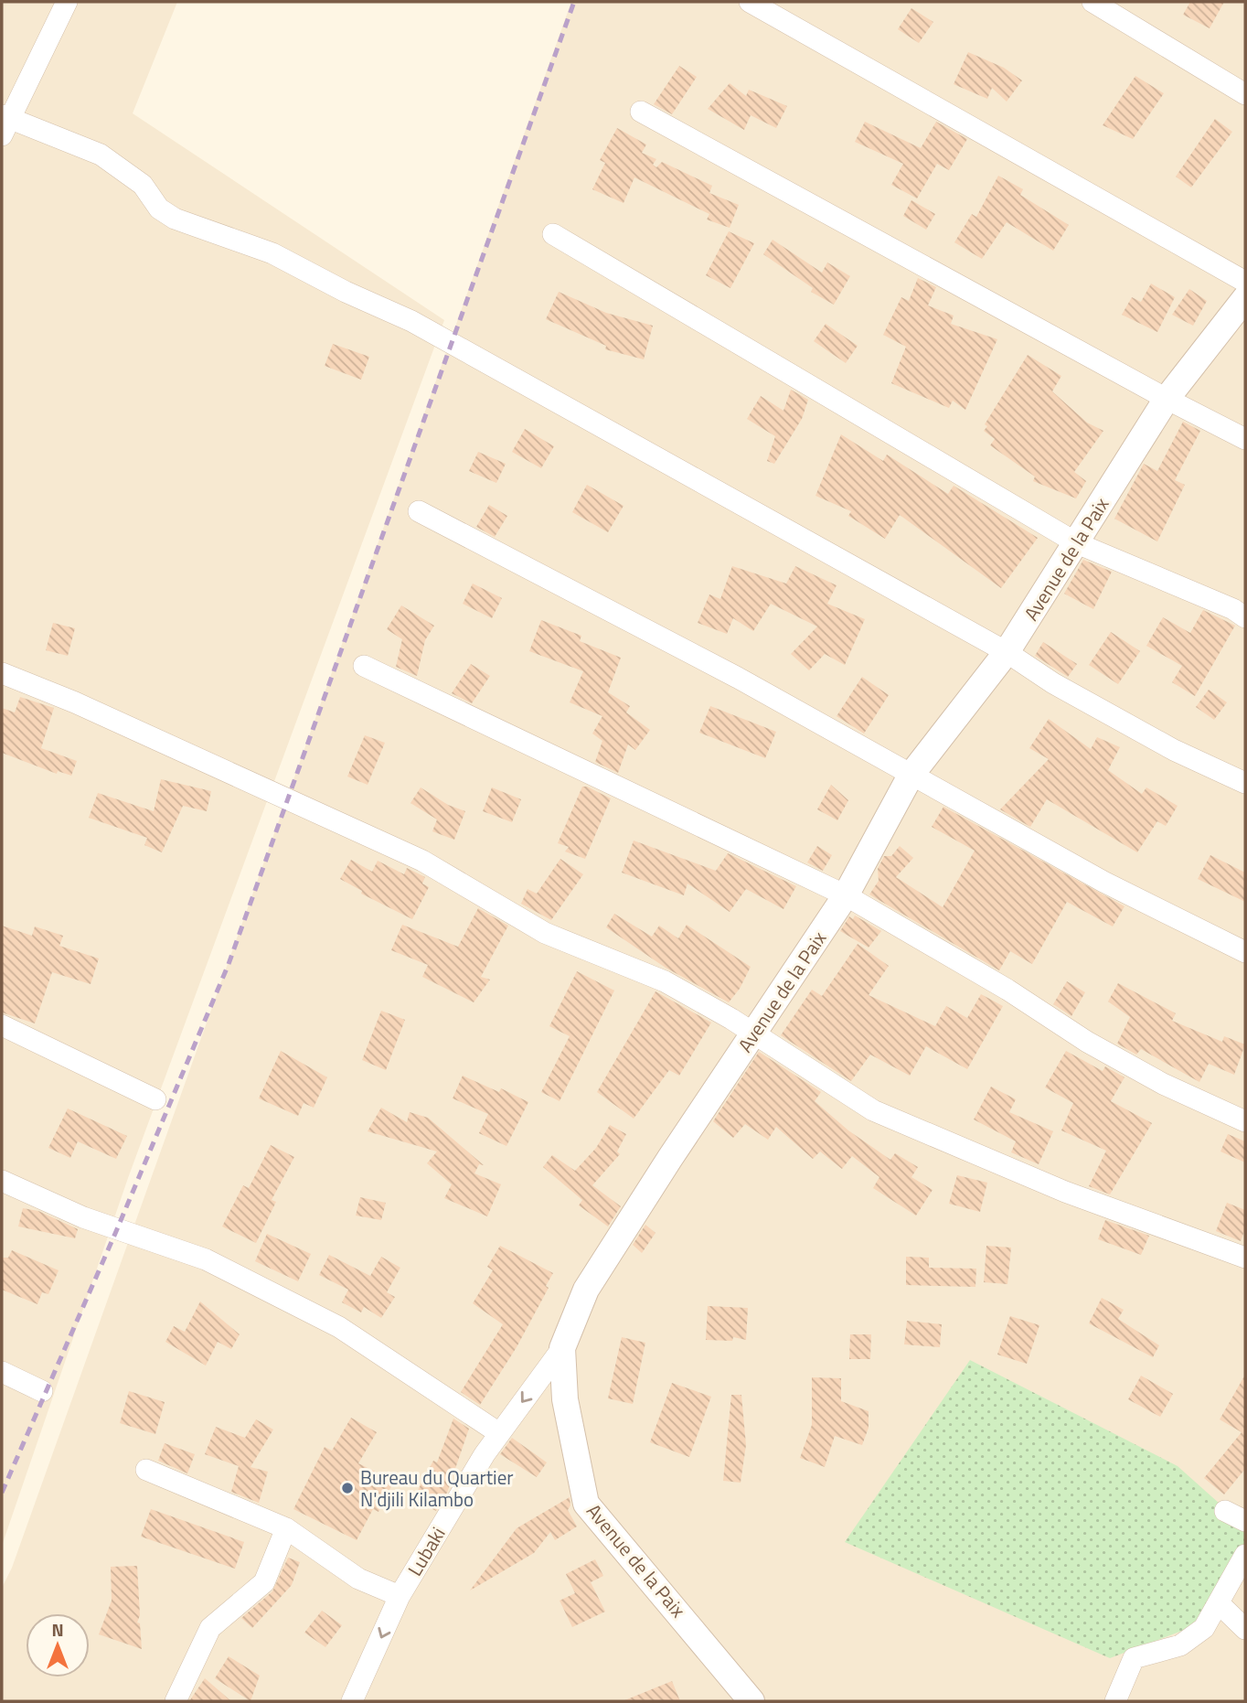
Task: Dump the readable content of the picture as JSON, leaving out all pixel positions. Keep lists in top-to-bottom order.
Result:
{
  "streets": {
    "street": ["Avenue de la Paix", "Lubaki"]
  },
  "crossings": [
    ["Avenue de la Paix", "Lubaki"]
  ],
  "places": ["Bureau du Quartier N'djili Kilambo"],
  "north": "top"
}
